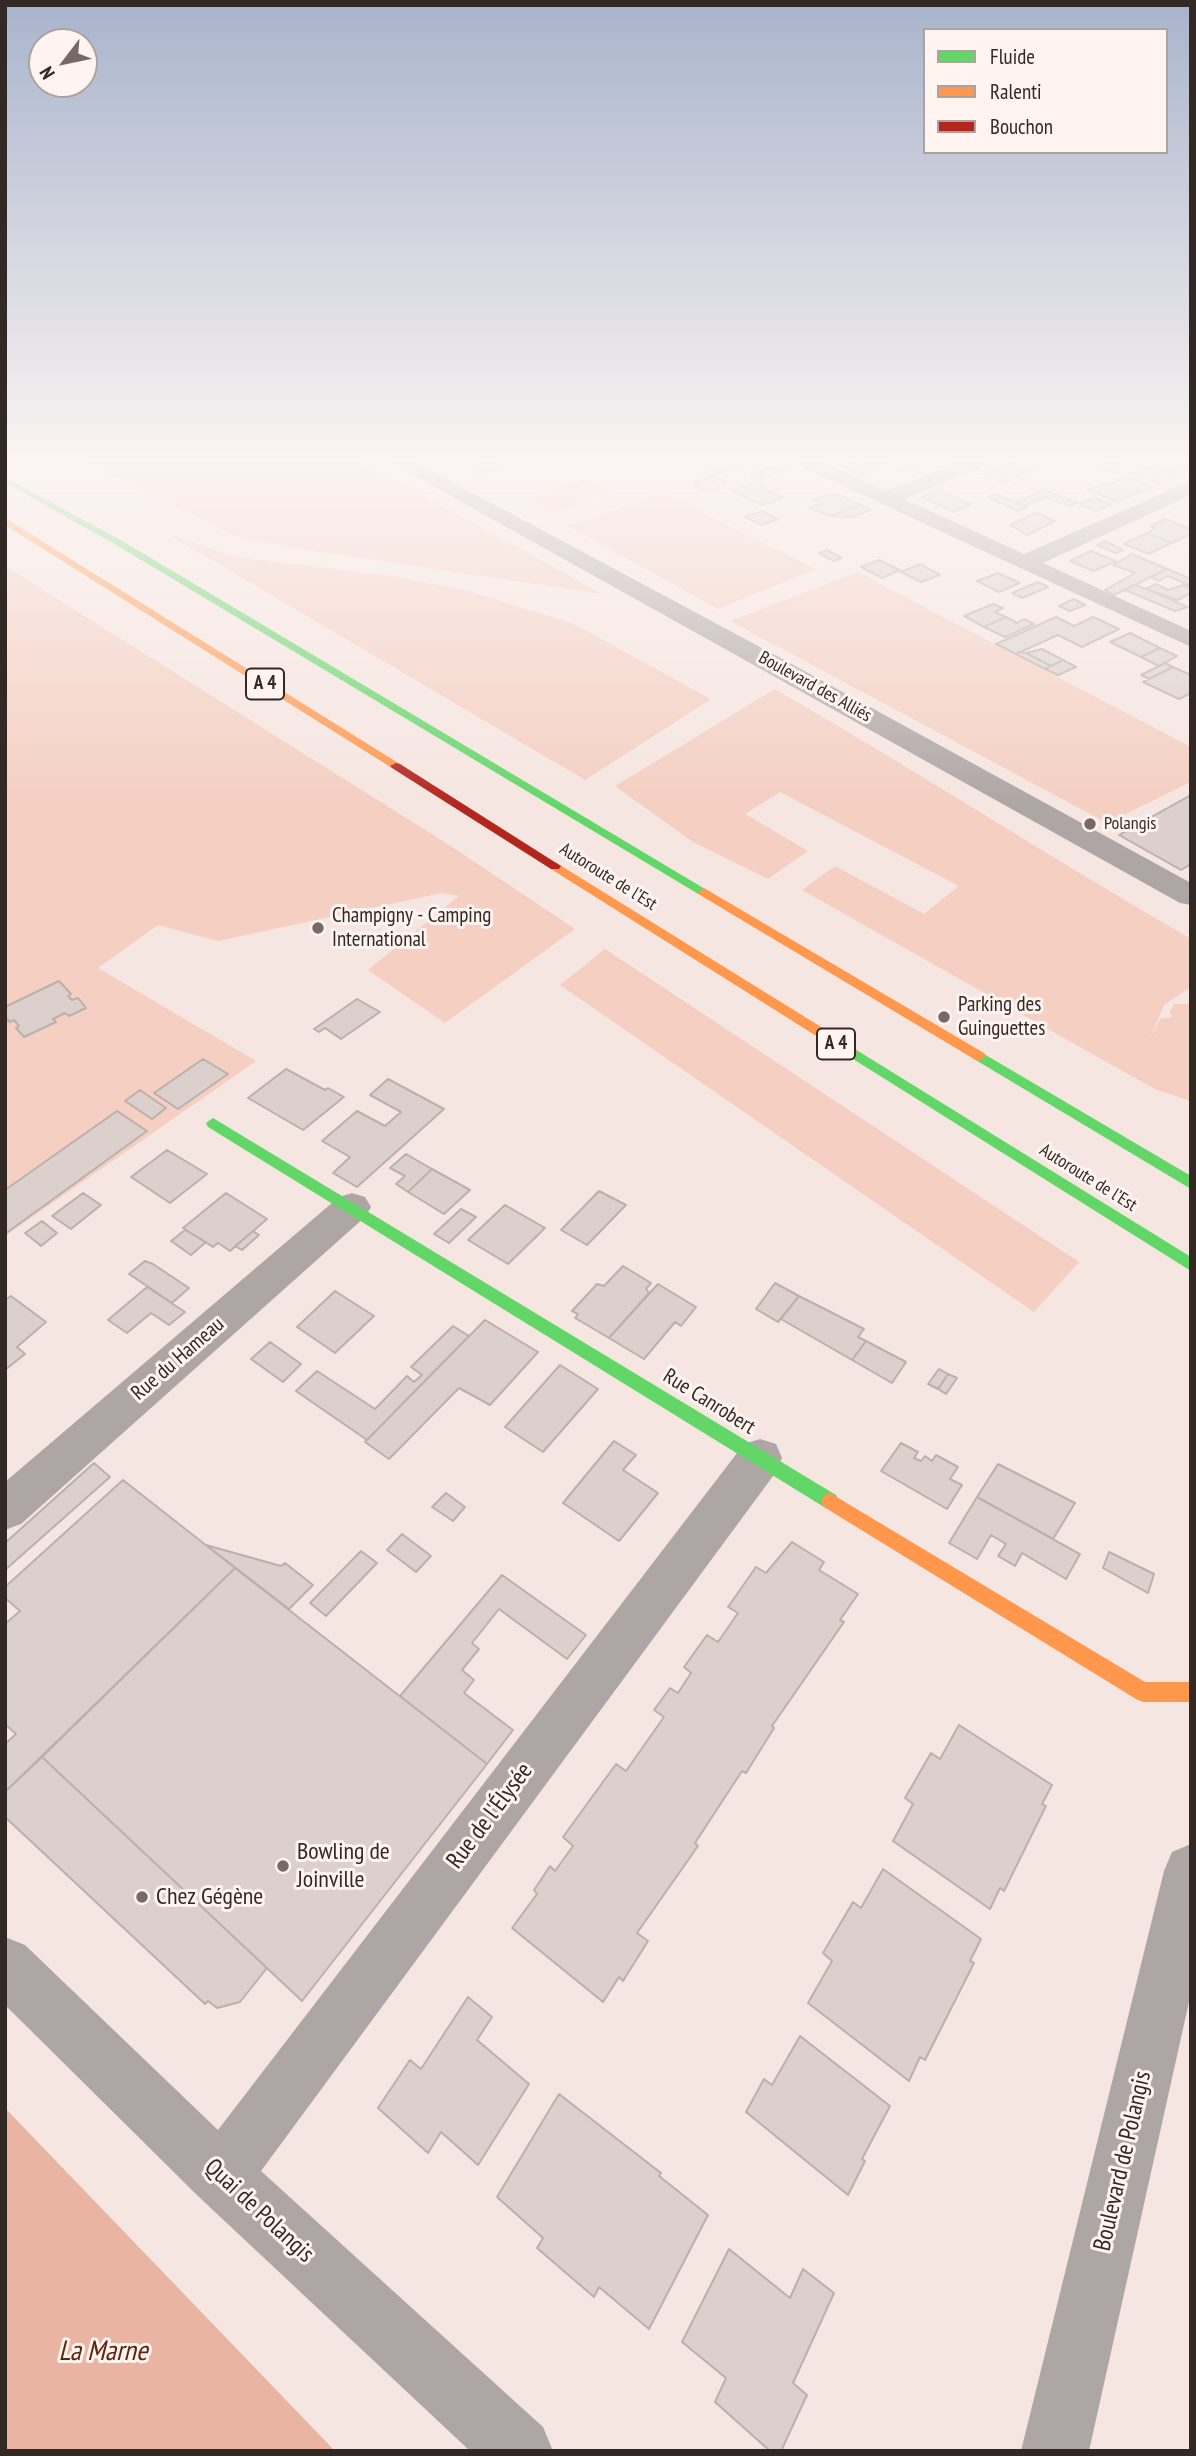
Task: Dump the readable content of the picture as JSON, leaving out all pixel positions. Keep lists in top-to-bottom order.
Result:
{
  "streets": {
    "main road": ["A 4", "Autoroute de l’Est", "Rue Canrobert"],
    "street": [
      "Boulevard des Alliés",
      "Rue du Hameau",
      "Rue de l'Élysée",
      "Boulevard de Polangis",
      "Quai de Polangis"
    ]
  },
  "crossings": [
    ["Rue du Hameau", "Rue Canrobert"],
    ["Rue Canrobert", "Rue de l'Élysée"],
    ["Rue de l'Élysée", "Quai de Polangis"]
  ],
  "water": ["La Marne"],
  "places": [
    "Polangis",
    "Champigny - Camping International",
    "Parking des Guinguettes",
    "Bowling de Joinville",
    "Chez Gégène"
  ],
  "legend": ["Fluide", "Ralenti", "Bouchon"],
  "north": "bottom left"
}
